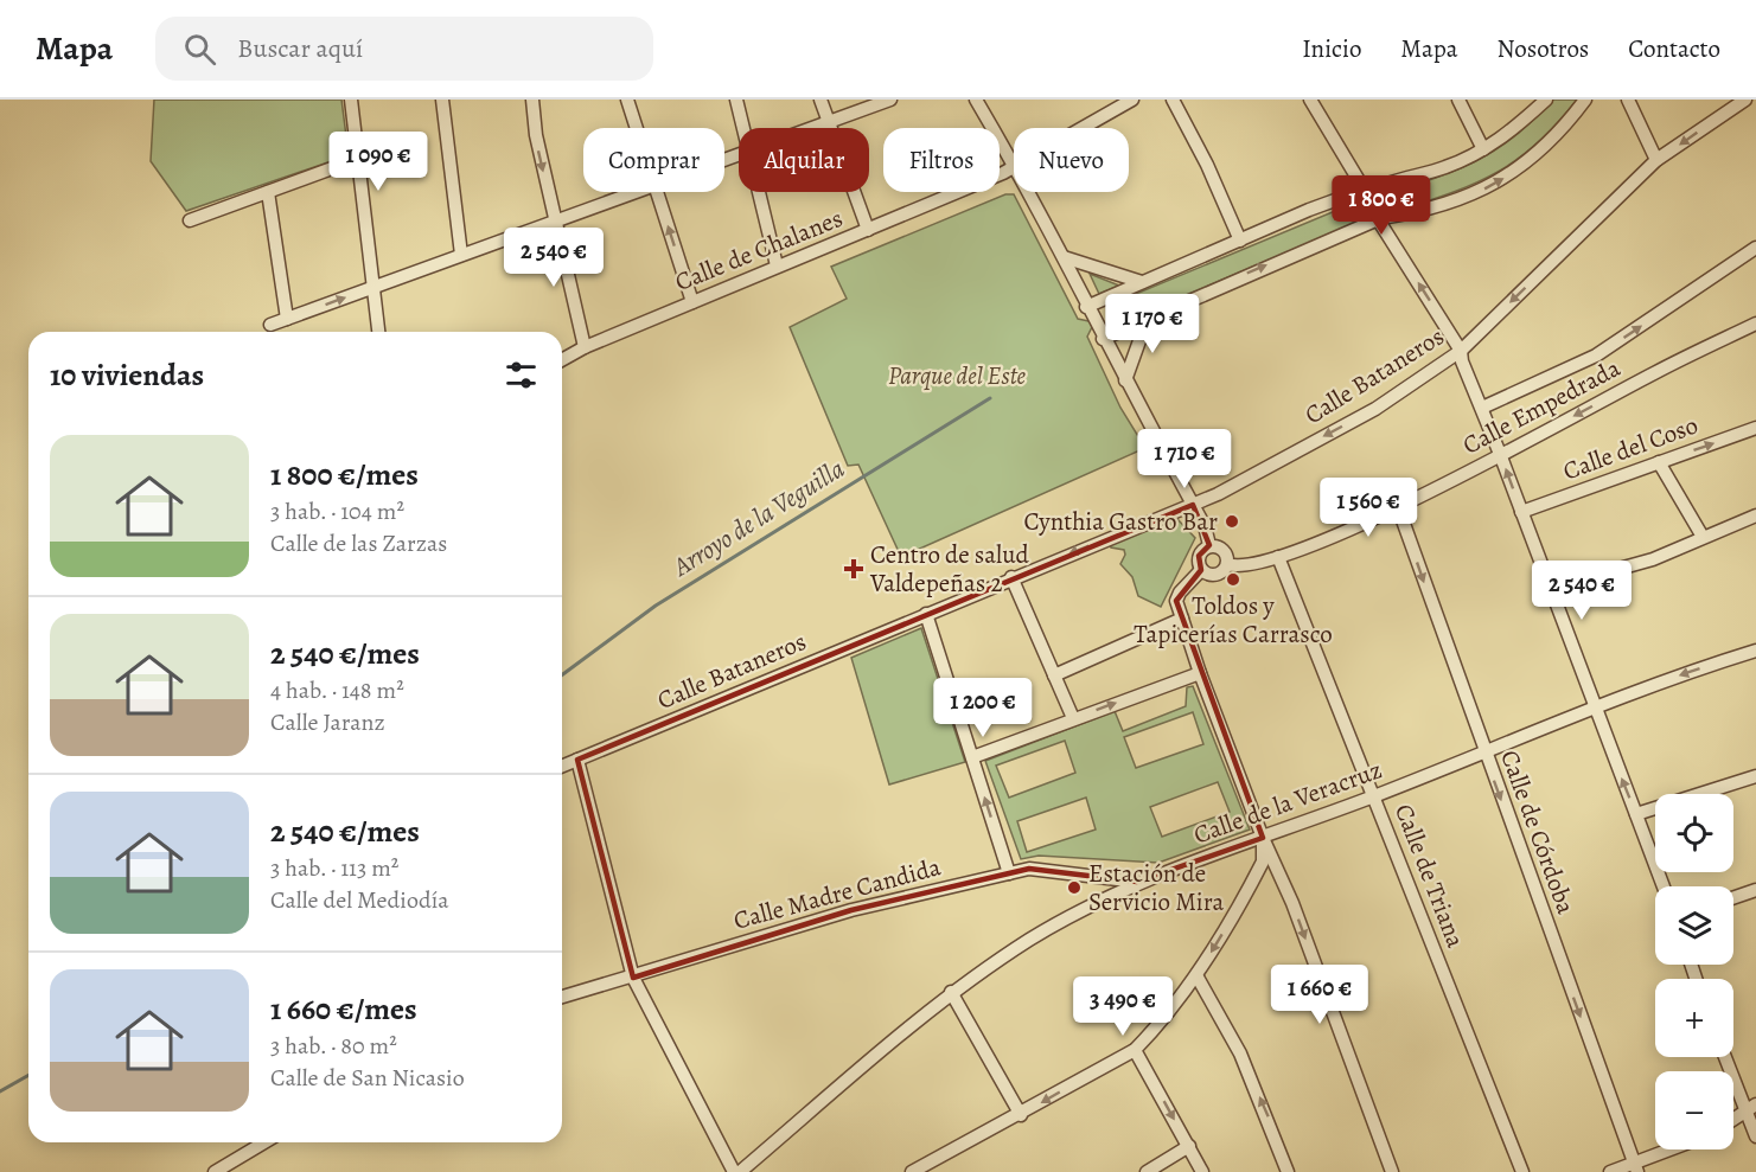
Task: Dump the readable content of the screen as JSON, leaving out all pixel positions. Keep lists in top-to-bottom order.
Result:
{
  "streets": {
    "street": [
      "Calle de Chalanes",
      "Calle Bataneros",
      "Calle Empedrada",
      "Calle del Coso",
      "Calle de la Veracruz",
      "Calle de Córdoba",
      "Calle de Triana",
      "Calle Madre Candida"
    ]
  },
  "crossings": [
    ["Calle Empedrada", "Calle de Córdoba"],
    ["Calle Empedrada", "Calle de Triana"],
    ["Calle de la Veracruz", "Calle de Córdoba"],
    ["Calle de la Veracruz", "Calle de Triana"],
    ["Calle de la Veracruz", "Calle Madre Candida"]
  ],
  "one_way": ["Calle de Córdoba"],
  "water": ["Arroyo de la Veguilla"],
  "parks": ["Parque del Este"],
  "places": {
    "other": ["Cynthia Gastro Bar", "Toldos y Tapicerías Carrasco", "Estación de Servicio Mira"],
    "health": ["Centro de salud Valdepeñas 2"]
  },
  "page": {
    "header": "Mapa",
    "search": "Buscar aquí",
    "nav": [
      "Inicio",
      "Mapa",
      "Nosotros",
      "Contacto"
    ],
    "chip": [
      "Comprar",
      "Alquilar",
      "Filtros",
      "Nuevo"
    ],
    "price": [
      "1 090 €",
      "1 800 €",
      "2 540 €",
      "1 170 €",
      "1 710 €",
      "1 560 €",
      "2 540 €",
      "1 200 €",
      "1 660 €",
      "3 490 €"
    ],
    "heading": "10 viviendas",
    "list": [
      {
        "name": "1 800 €/mes",
        "note": "3 hab. · 104 m² · Calle de las Zarzas"
      },
      {
        "name": "2 540 €/mes",
        "note": "4 hab. · 148 m² · Calle Jaranz"
      },
      {
        "name": "2 540 €/mes",
        "note": "3 hab. · 113 m² · Calle del Mediodía"
      },
      {
        "name": "1 660 €/mes",
        "note": "3 hab. · 80 m² · Calle de San Nicasio"
      }
    ],
    "map_buttons": ["+", "−"]
  }
}
